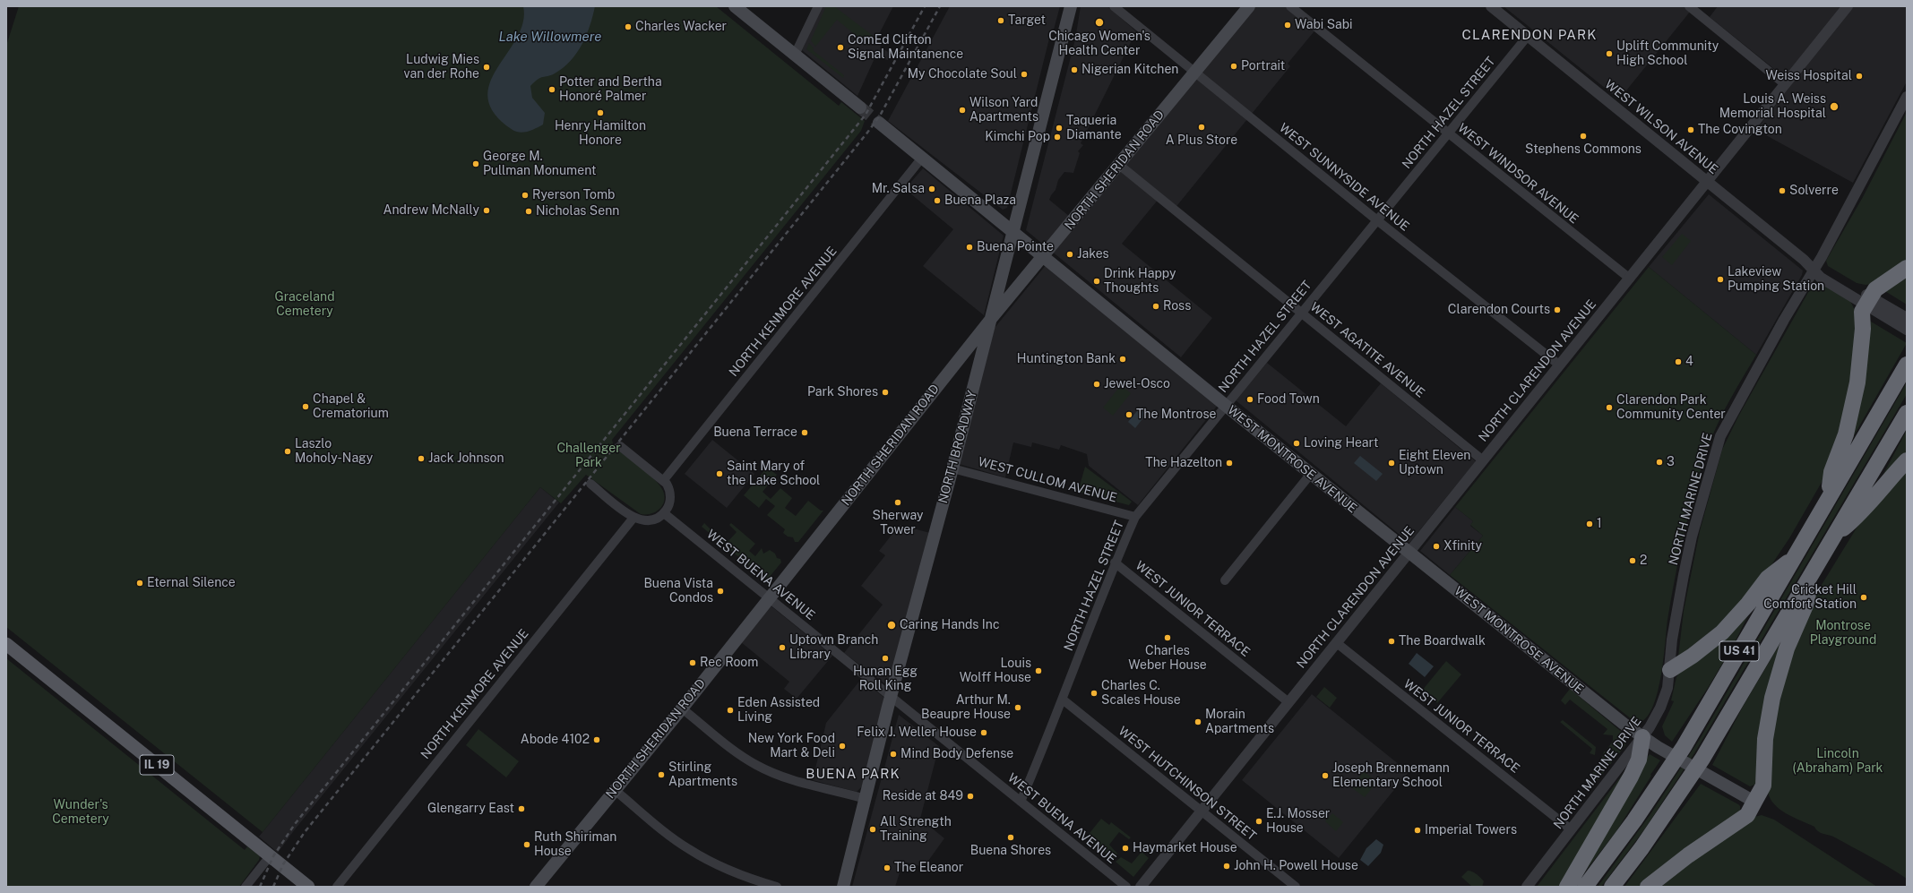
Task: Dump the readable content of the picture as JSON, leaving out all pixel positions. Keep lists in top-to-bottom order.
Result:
{
  "streets": {
    "highway": ["US 41"],
    "main road": [
      "NORTH SHERIDAN ROAD",
      "NORTH BROADWAY",
      "WEST MONTROSE AVENUE",
      "IL 19"
    ],
    "street": [
      "NORTH HAZEL STREET",
      "WEST WILSON AVENUE",
      "WEST WINDSOR AVENUE",
      "WEST SUNNYSIDE AVENUE",
      "NORTH KENMORE AVENUE",
      "WEST AGATITE AVENUE",
      "NORTH CLARENDON AVENUE",
      "WEST CULLOM AVENUE",
      "NORTH MARINE DRIVE",
      "WEST BUENA AVENUE",
      "WEST JUNIOR TERRACE",
      "WEST HUTCHINSON STREET"
    ]
  },
  "crossings": [
    ["NORTH HAZEL STREET", "WEST WILSON AVENUE"],
    ["NORTH HAZEL STREET", "WEST WINDSOR AVENUE"],
    ["NORTH HAZEL STREET", "WEST SUNNYSIDE AVENUE"],
    ["NORTH HAZEL STREET", "WEST AGATITE AVENUE"],
    ["NORTH HAZEL STREET", "WEST MONTROSE AVENUE"],
    ["NORTH HAZEL STREET", "WEST CULLOM AVENUE"],
    ["NORTH HAZEL STREET", "WEST BUENA AVENUE"],
    ["NORTH HAZEL STREET", "WEST JUNIOR TERRACE"],
    ["NORTH HAZEL STREET", "WEST HUTCHINSON STREET"],
    ["WEST WILSON AVENUE", "NORTH CLARENDON AVENUE"],
    ["WEST WILSON AVENUE", "NORTH MARINE DRIVE"],
    ["NORTH SHERIDAN ROAD", "WEST SUNNYSIDE AVENUE"],
    ["NORTH SHERIDAN ROAD", "WEST AGATITE AVENUE"],
    ["NORTH SHERIDAN ROAD", "NORTH BROADWAY"],
    ["NORTH SHERIDAN ROAD", "WEST MONTROSE AVENUE"],
    ["NORTH SHERIDAN ROAD", "WEST BUENA AVENUE"],
    ["WEST WINDSOR AVENUE", "NORTH CLARENDON AVENUE"],
    ["WEST SUNNYSIDE AVENUE", "NORTH CLARENDON AVENUE"],
    ["NORTH KENMORE AVENUE", "WEST MONTROSE AVENUE"],
    ["WEST AGATITE AVENUE", "NORTH CLARENDON AVENUE"],
    ["NORTH CLARENDON AVENUE", "WEST MONTROSE AVENUE"],
    ["NORTH CLARENDON AVENUE", "WEST JUNIOR TERRACE"],
    ["NORTH CLARENDON AVENUE", "WEST HUTCHINSON STREET"],
    ["NORTH BROADWAY", "WEST MONTROSE AVENUE"],
    ["NORTH BROADWAY", "WEST CULLOM AVENUE"],
    ["NORTH BROADWAY", "WEST BUENA AVENUE"],
    ["WEST MONTROSE AVENUE", "NORTH MARINE DRIVE"],
    ["NORTH MARINE DRIVE", "WEST JUNIOR TERRACE"]
  ],
  "districts": ["CLARENDON PARK", "BUENA PARK"],
  "water": ["Lake Willowmere"],
  "parks": [
    "Graceland Cemetery",
    "Challenger Park",
    "Montrose Playground",
    "Lincoln (Abraham) Park",
    "Wunder's Cemetery"
  ],
  "places": [
    "Target",
    "Chicago Women's Health Center",
    "Wabi Sabi",
    "Charles Wacker",
    "ComEd Clifton Signal Maintanence",
    "Uplift Community High School",
    "Portrait",
    "Ludwig Mies van der Rohe",
    "Nigerian Kitchen",
    "My Chocolate Soul",
    "Weiss Hospital",
    "Potter and Bertha Honoré Palmer",
    "Louis A. Weiss Memorial Hospital",
    "Wilson Yard Apartments",
    "Henry Hamilton Honore",
    "A Plus Store",
    "Taqueria Diamante",
    "The Covington",
    "Stephens Commons",
    "Kimchi Pop",
    "George M. Pullman Monument",
    "Mr. Salsa",
    "Solverre",
    "Ryerson Tomb",
    "Buena Plaza",
    "Andrew McNally",
    "Nicholas Senn",
    "Buena Pointe",
    "Jakes",
    "Lakeview Pumping Station",
    "Drink Happy Thoughts",
    "Ross",
    "Clarendon Courts",
    "Huntington Bank",
    "4",
    "Jewel-Osco",
    "Park Shores",
    "Food Town",
    "Chapel & Crematorium",
    "Clarendon Park Community Center",
    "The Montrose",
    "Buena Terrace",
    "Loving Heart",
    "Laszlo Moholy-Nagy",
    "Jack Johnson",
    "3",
    "The Hazelton",
    "Eight Eleven Uptown",
    "Saint Mary of the Lake School",
    "Sherway Tower",
    "1",
    "Xfinity",
    "2",
    "Eternal Silence",
    "Buena Vista Condos",
    "Cricket Hill Comfort Station",
    "Caring Hands Inc",
    "Charles Weber House",
    "The Boardwalk",
    "Uptown Branch Library",
    "Hunan Egg Roll King",
    "Rec Room",
    "Louis Wolff House",
    "Charles C. Scales House",
    "Arthur M. Beaupre House",
    "Eden Assisted Living",
    "Morain Apartments",
    "Felix J. Weller House",
    "Abode 4102",
    "New York Food Mart & Deli",
    "Mind Body Defense",
    "Stirling Apartments",
    "Joseph Brennemann Elementary School",
    "Reside at 849",
    "Glengarry East",
    "E.J. Mosser House",
    "All Strength Training",
    "Imperial Towers",
    "Buena Shores",
    "Ruth Shiriman House",
    "Haymarket House",
    "John H. Powell House",
    "The Eleanor"
  ]
}
